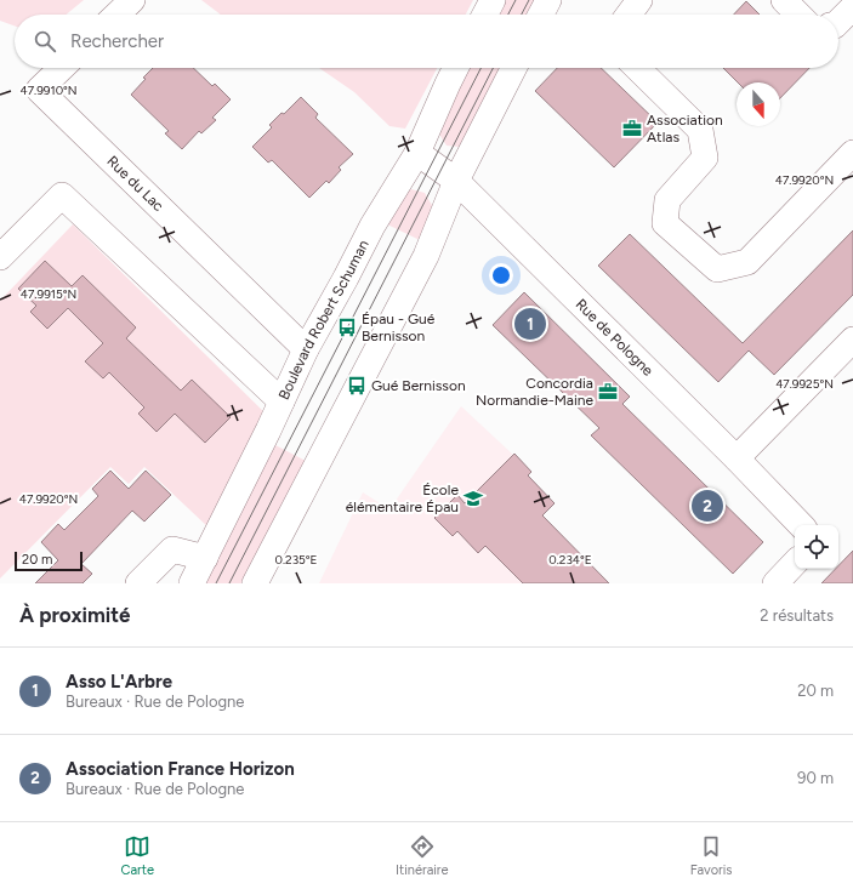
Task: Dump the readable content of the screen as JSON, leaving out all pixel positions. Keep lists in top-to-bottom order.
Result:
{
  "streets": {
    "street": ["Rue du Lac", "Boulevard Robert Schuman", "Rue de Pologne"]
  },
  "crossings": [
    ["Rue du Lac", "Boulevard Robert Schuman"],
    ["Boulevard Robert Schuman", "Rue de Pologne"]
  ],
  "places": {
    "office": ["Association Atlas", "Concordia Normandie-Maine"],
    "bus stop": ["Épau - Gué Bernisson", "Gué Bernisson"],
    "school or university": ["École élémentaire Épau"]
  },
  "scale_bar": "20 m",
  "north": "bottom",
  "page": {
    "search": "Rechercher",
    "pins": ["1", "2"],
    "scale": "20 m",
    "heading": ["À proximité", "2 résultats"],
    "list": [
      {
        "mark": "1",
        "name": "Asso L'Arbre",
        "note": "Bureaux · Rue de Pologne",
        "value": "20 m"
      },
      {
        "mark": "2",
        "name": "Association France Horizon",
        "note": "Bureaux · Rue de Pologne",
        "value": "90 m"
      }
    ],
    "nav": ["Carte", "Itinéraire", "Favoris"]
  },
  "coordinates": [
    "47.9910°N",
    "47.9920°N",
    "47.9915°N",
    "47.9925°N",
    "0.235°E",
    "0.234°E"
  ]
}
